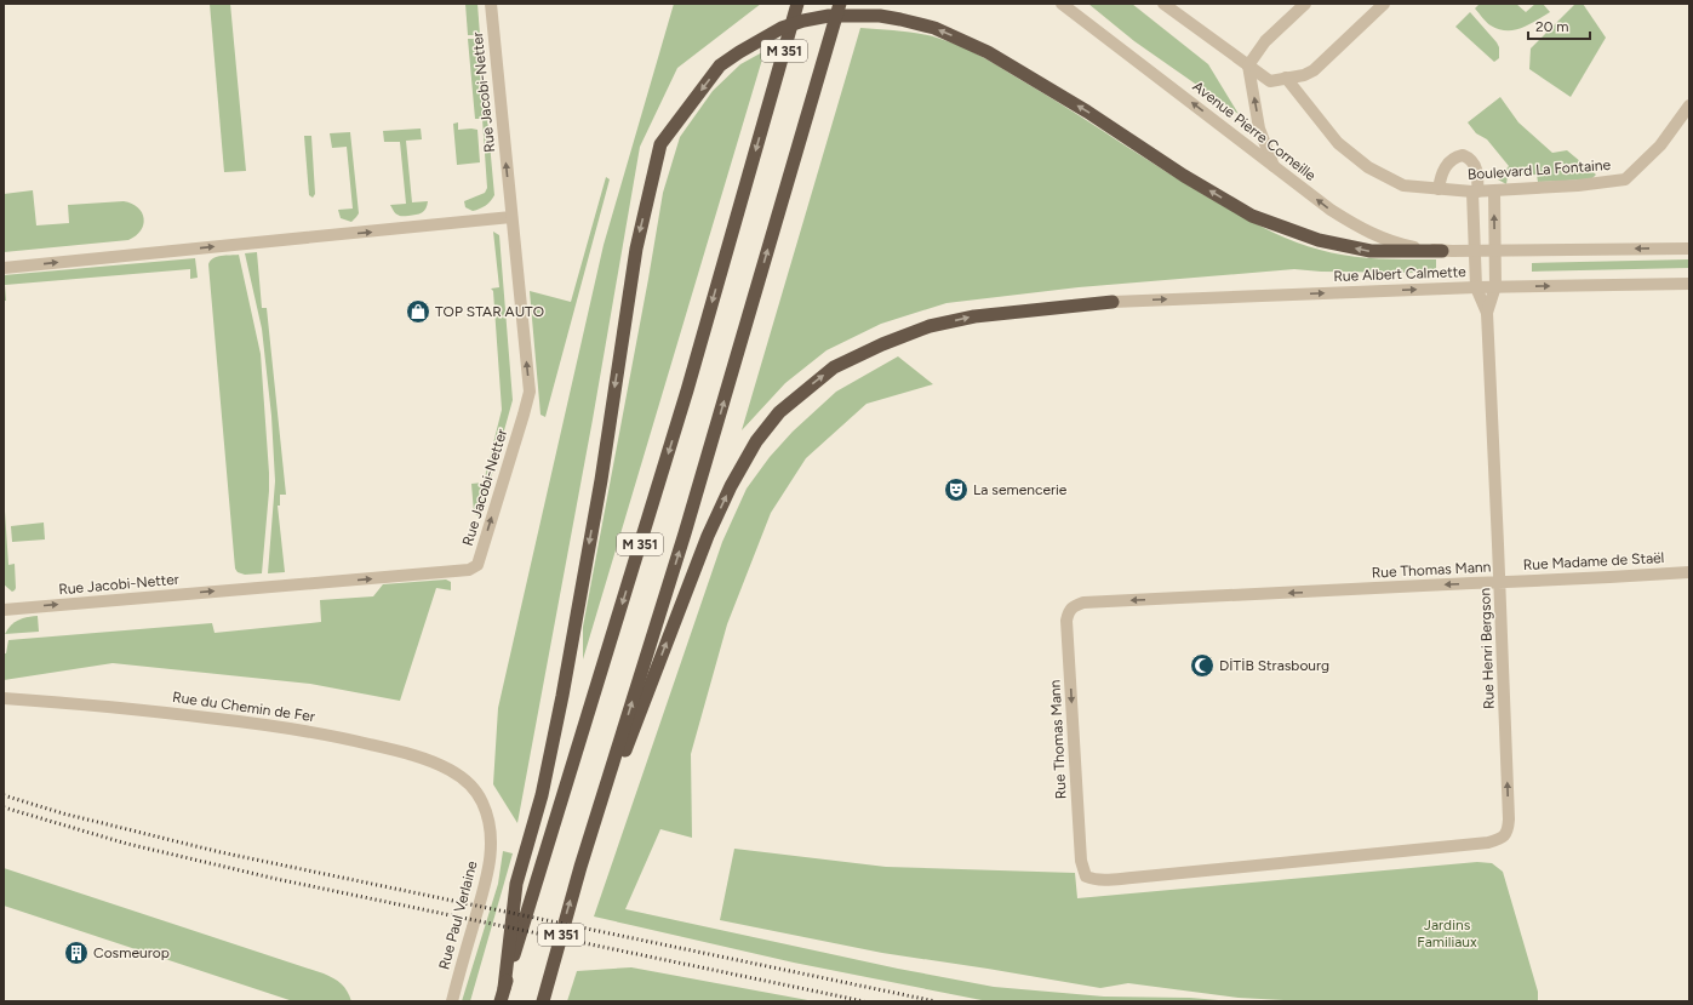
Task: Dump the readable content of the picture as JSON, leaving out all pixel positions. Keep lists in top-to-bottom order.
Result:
{
  "streets": {
    "highway": ["M 351"],
    "street": [
      "Rue Jacobi-Netter",
      "Avenue Pierre Corneille",
      "Boulevard La Fontaine",
      "Rue Albert Calmette",
      "Rue Madame de Staël",
      "Rue Thomas Mann",
      "Rue Henri Bergson",
      "Rue du Chemin de Fer",
      "Rue Paul Verlaine"
    ]
  },
  "crossings": [
    ["Avenue Pierre Corneille", "Rue Albert Calmette"],
    ["Rue Madame de Staël", "Rue Thomas Mann"],
    ["Rue Madame de Staël", "Rue Henri Bergson"],
    ["Rue Thomas Mann", "Rue Henri Bergson"],
    ["Rue du Chemin de Fer", "Rue Paul Verlaine"]
  ],
  "one_way": ["Avenue Pierre Corneille", "Rue Henri Bergson"],
  "parks": ["Jardins Familiaux"],
  "places": {
    "shop": ["TOP STAR AUTO"],
    "theatre": ["La semencerie"],
    "mosque": ["DİTİB Strasbourg"],
    "building": ["Cosmeurop"]
  },
  "scale_bar": "20 m"
}
